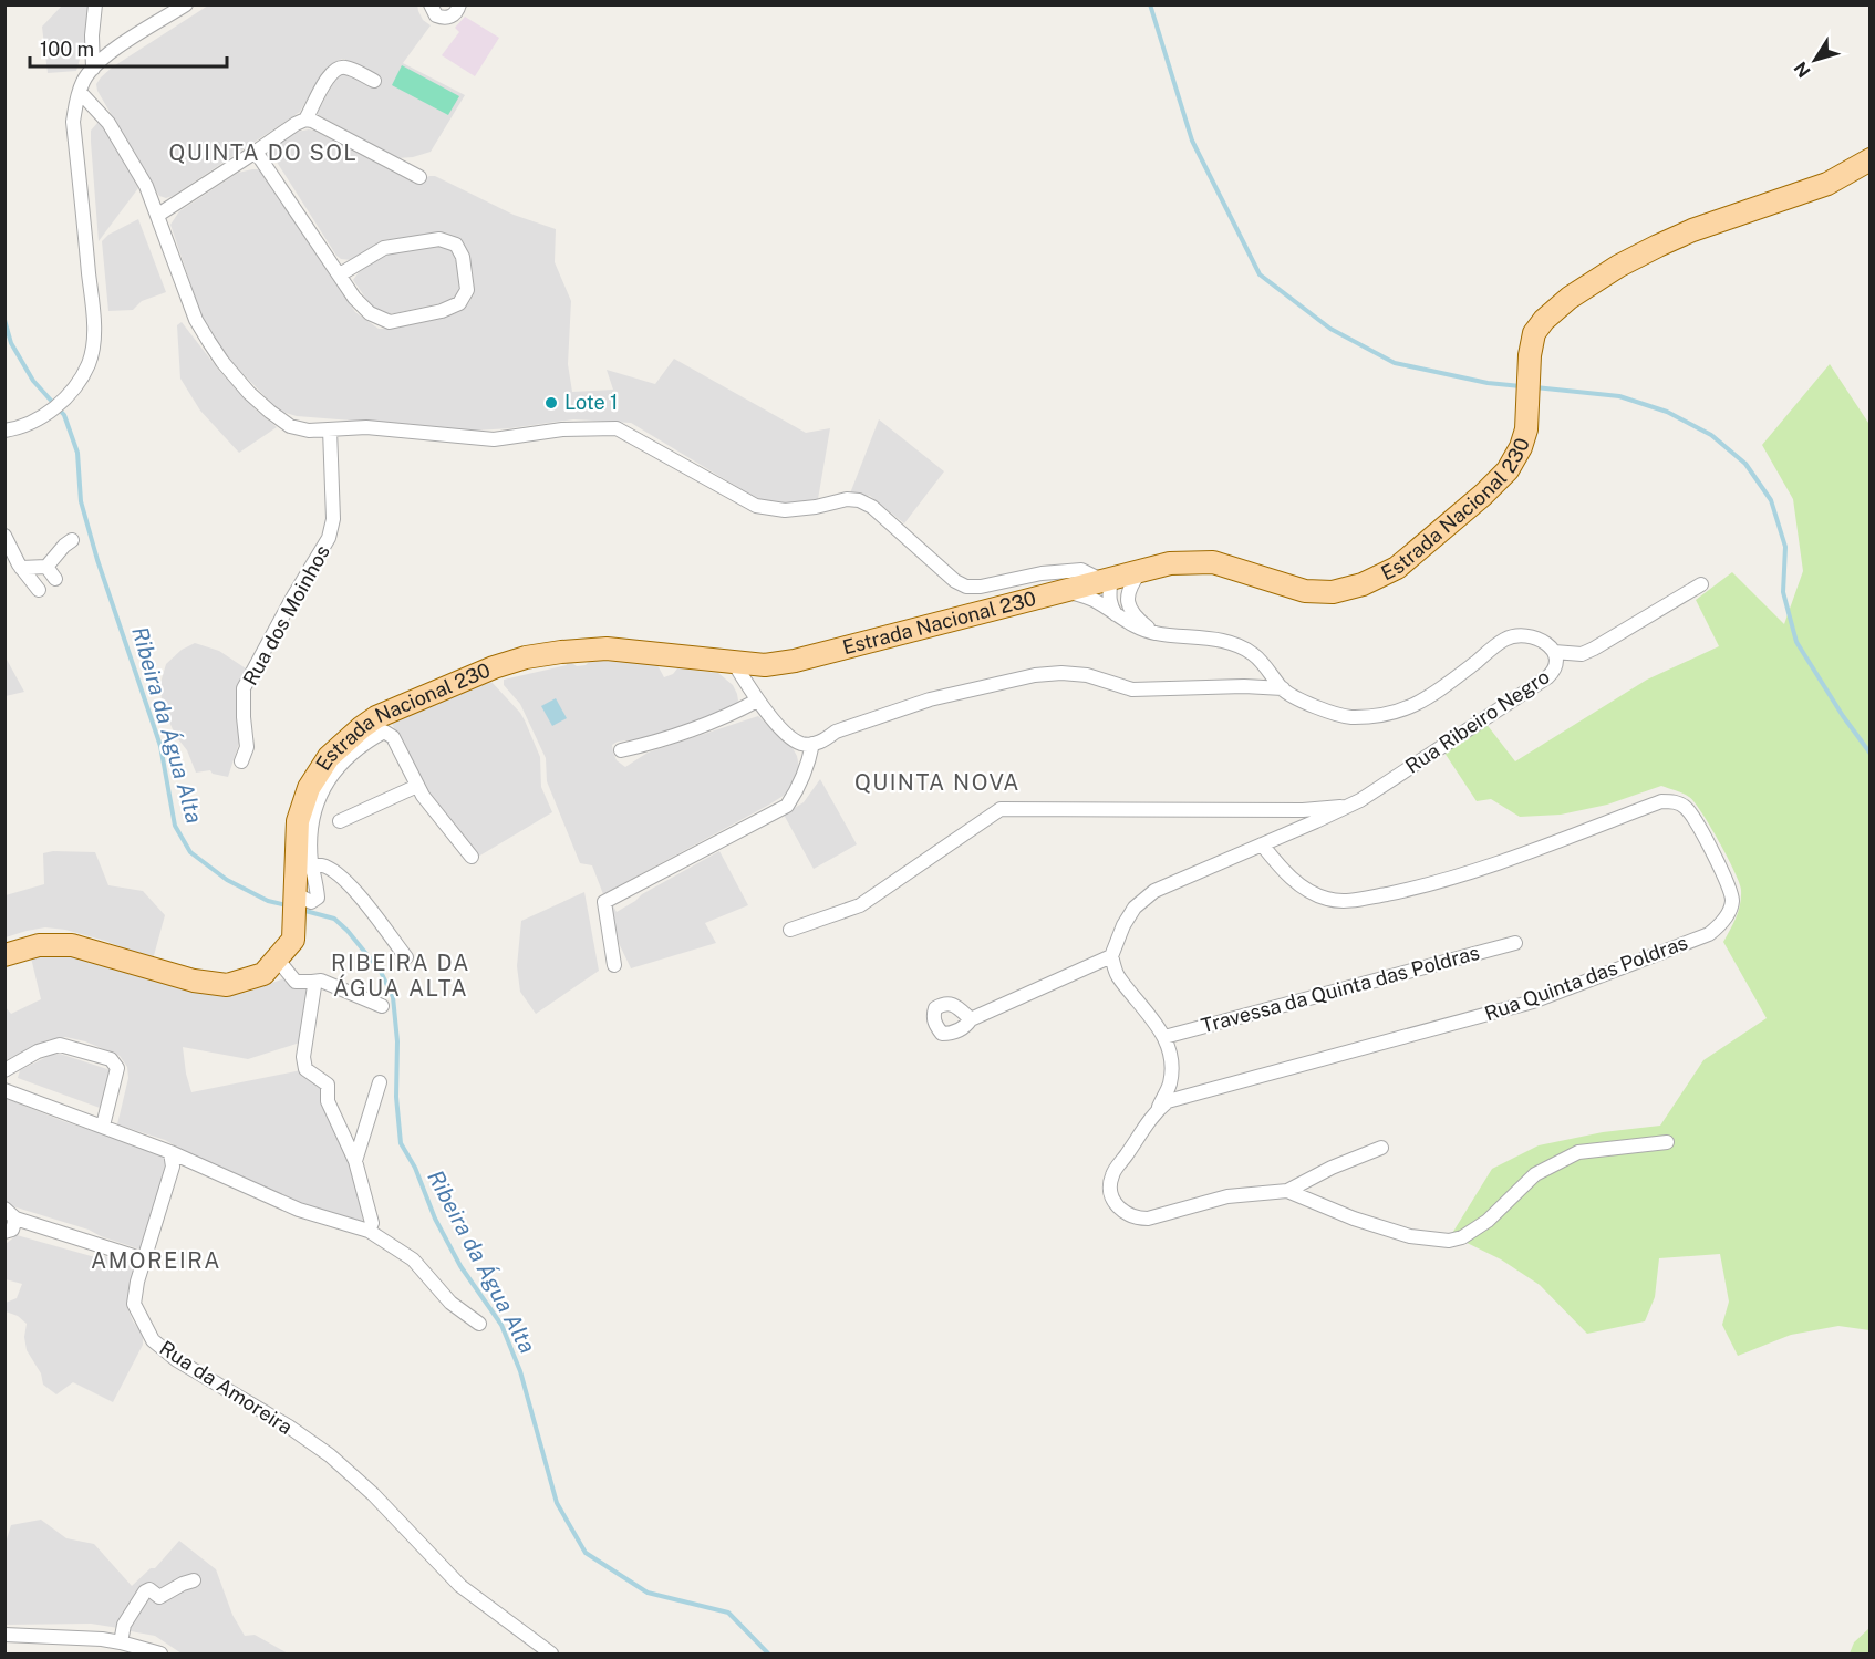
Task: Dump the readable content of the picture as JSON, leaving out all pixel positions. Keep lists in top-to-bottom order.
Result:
{
  "streets": {
    "main road": ["Estrada Nacional 230"],
    "street": [
      "Rua dos Moinhos",
      "Rua Ribeiro Negro",
      "Rua Quinta das Poldras",
      "Travessa da Quinta das Poldras",
      "Rua da Amoreira"
    ]
  },
  "crossings": [
    ["Estrada Nacional 230", "Rua Ribeiro Negro"],
    ["Rua Ribeiro Negro", "Rua Quinta das Poldras"]
  ],
  "districts": [
    "QUINTA DO SOL",
    "QUINTA NOVA",
    "RIBEIRA DA ÁGUA ALTA",
    "AMOREIRA"
  ],
  "water": ["Ribeira da Água Alta"],
  "places": ["Lote 1"],
  "scale_bar": "100 m",
  "north": "bottom left"
}
